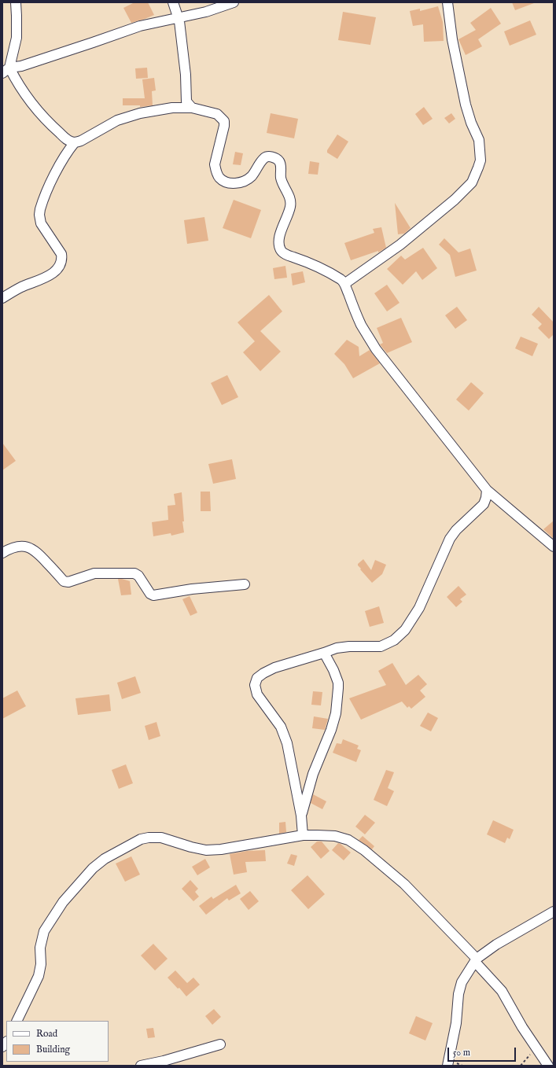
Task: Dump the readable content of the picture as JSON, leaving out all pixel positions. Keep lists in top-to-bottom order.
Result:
{
  "legend": ["Road", "Building"],
  "scale_bar": "50 m"
}
